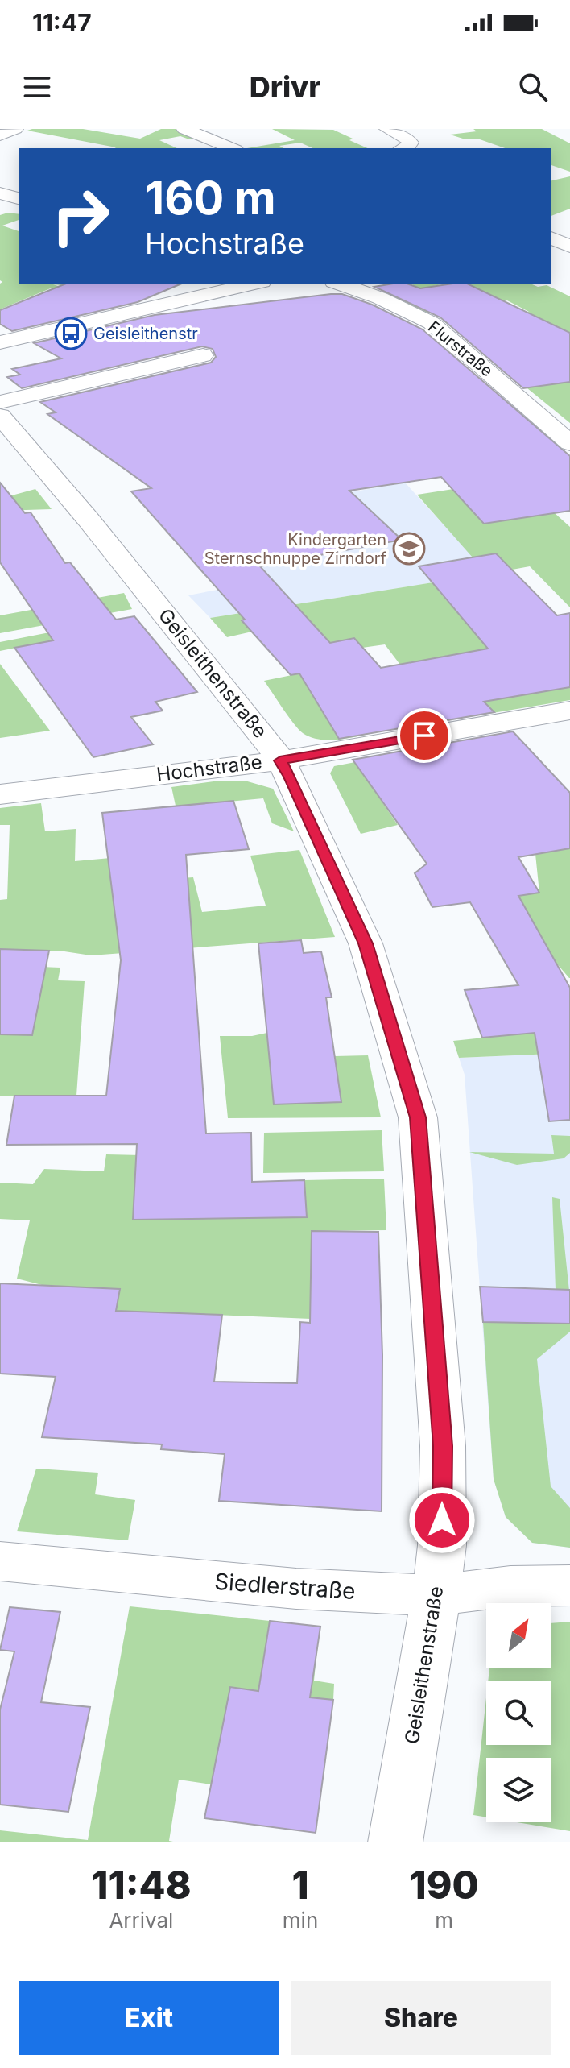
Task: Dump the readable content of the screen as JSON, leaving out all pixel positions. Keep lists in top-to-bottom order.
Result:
{
  "streets": {
    "street": [
      "Flurstraße",
      "Geisleithenstraße",
      "Hochstraße",
      "Siedlerstraße"
    ]
  },
  "crossings": [
    ["Geisleithenstraße", "Hochstraße"],
    ["Geisleithenstraße", "Siedlerstraße"]
  ],
  "places": {
    "bus stop": ["Geisleithenstr"],
    "school or university": ["Kindergarten Sternschnuppe Zirndorf"]
  },
  "north": "top right",
  "page": {
    "status": "11:47",
    "header": "Drivr",
    "turn": ["160 m", "Hochstraße"],
    "eta": [
      "11:48",
      "Arrival",
      "1",
      "min",
      "190",
      "m"
    ],
    "buttons": ["Exit", "Share"]
  }
}
